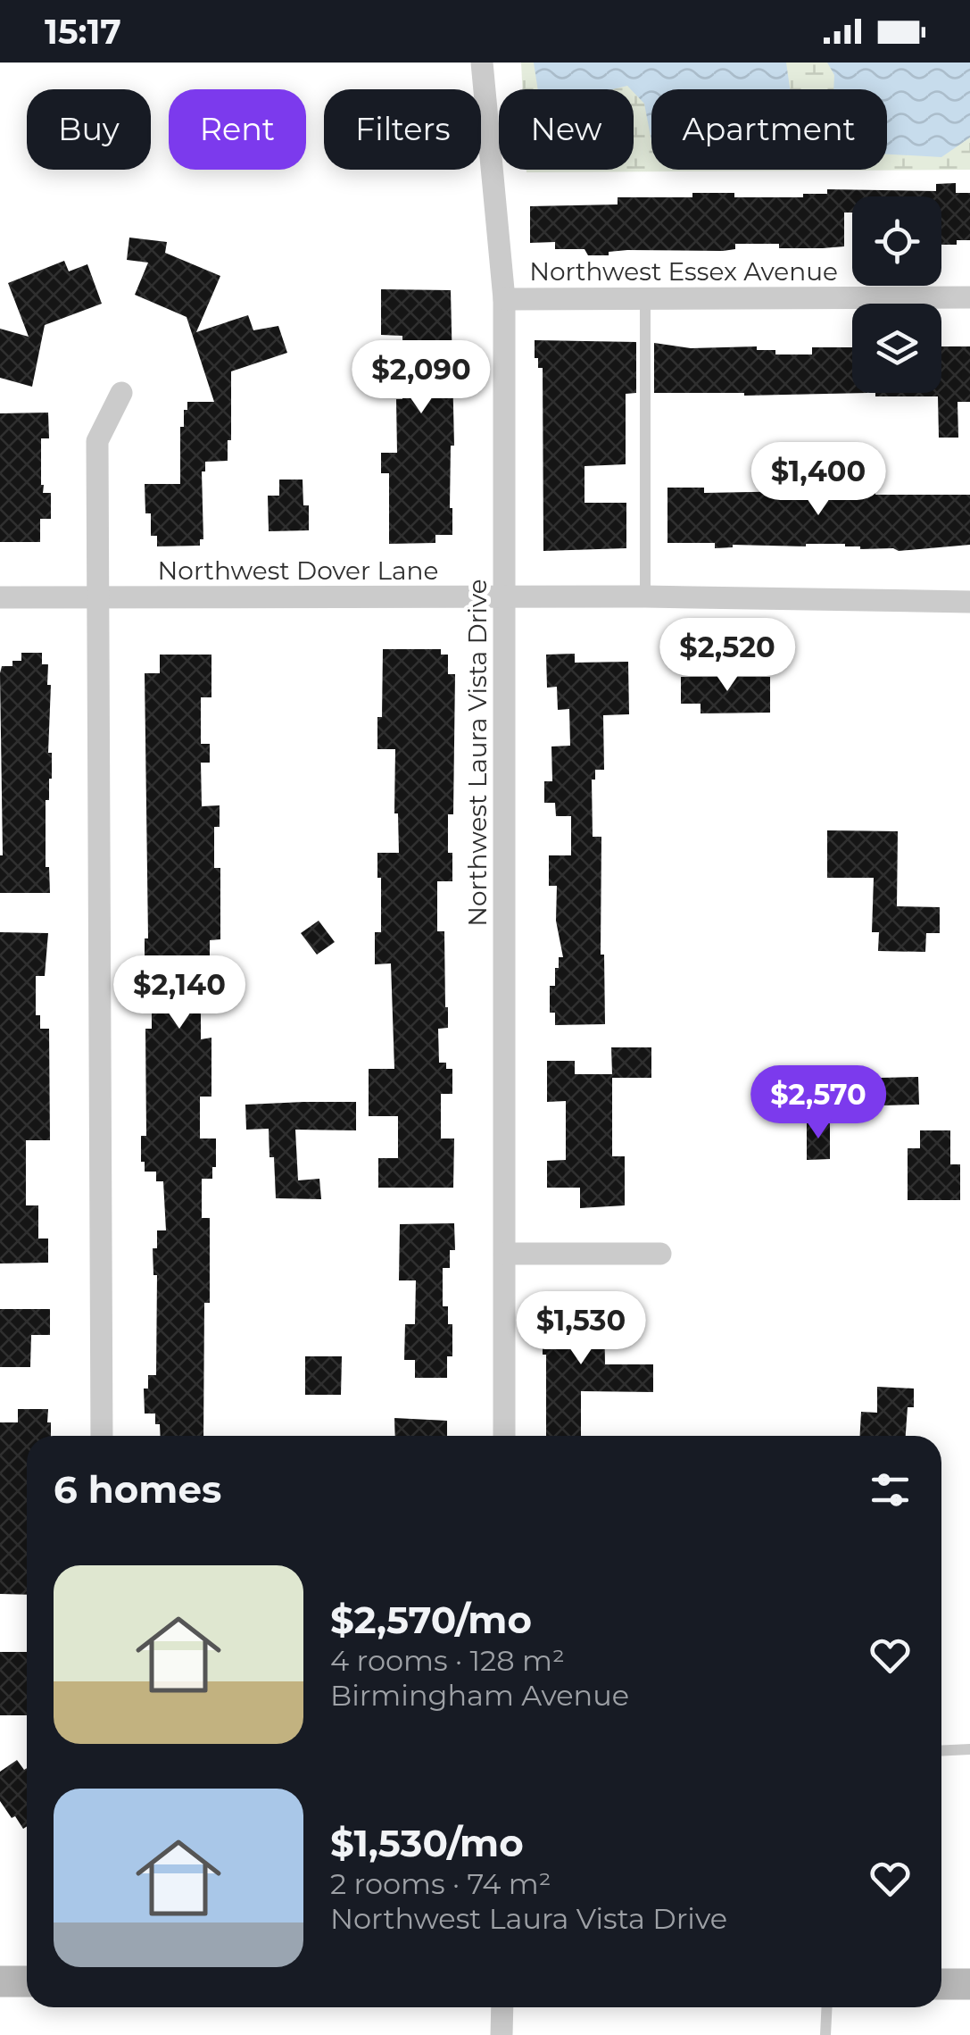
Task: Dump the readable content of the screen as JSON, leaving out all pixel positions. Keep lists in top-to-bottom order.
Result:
{
  "streets": {
    "street": ["Northwest Essex Avenue", "Northwest Dover Lane", "Northwest Laura Vista Drive"]
  },
  "crossings": [
    ["Northwest Essex Avenue", "Northwest Laura Vista Drive"],
    ["Northwest Dover Lane", "Northwest Laura Vista Drive"]
  ],
  "page": {
    "status": "15:17",
    "chip": [
      "Buy",
      "Rent",
      "Filters",
      "New",
      "Apartment"
    ],
    "price": [
      "$2,090",
      "$1,400",
      "$2,520",
      "$2,140",
      "$2,570",
      "$1,530"
    ],
    "heading": "6 homes",
    "list": [
      {
        "name": "$2,570/mo",
        "note": "4 rooms · 128 m² · Birmingham Avenue"
      },
      {
        "name": "$1,530/mo",
        "note": "2 rooms · 74 m² · Northwest Laura Vista Drive"
      }
    ]
  }
}
